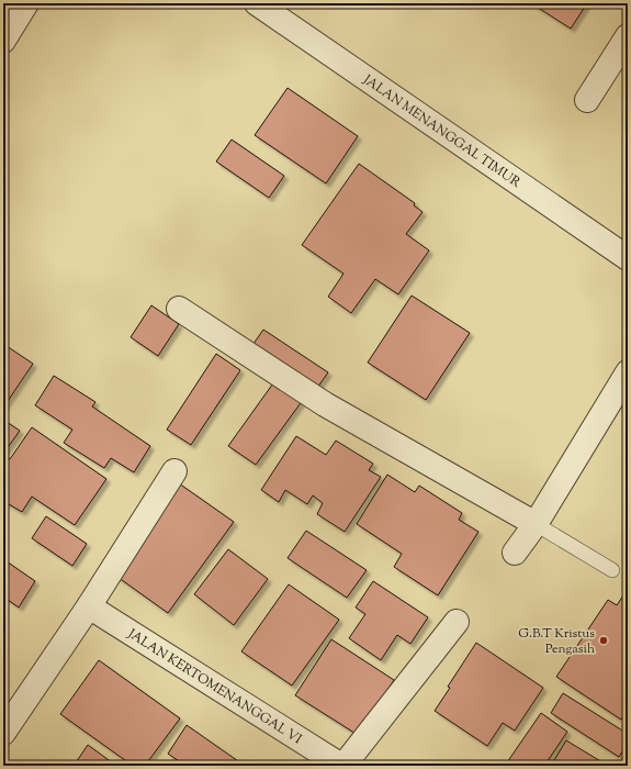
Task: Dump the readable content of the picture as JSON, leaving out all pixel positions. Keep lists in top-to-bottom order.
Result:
{
  "streets": {
    "street": ["JALAN MENANGGAL TIMUR", "JALAN KERTOMENANGGAL VI"]
  },
  "places": ["G.B.T Kristus Pengasih"]
}
